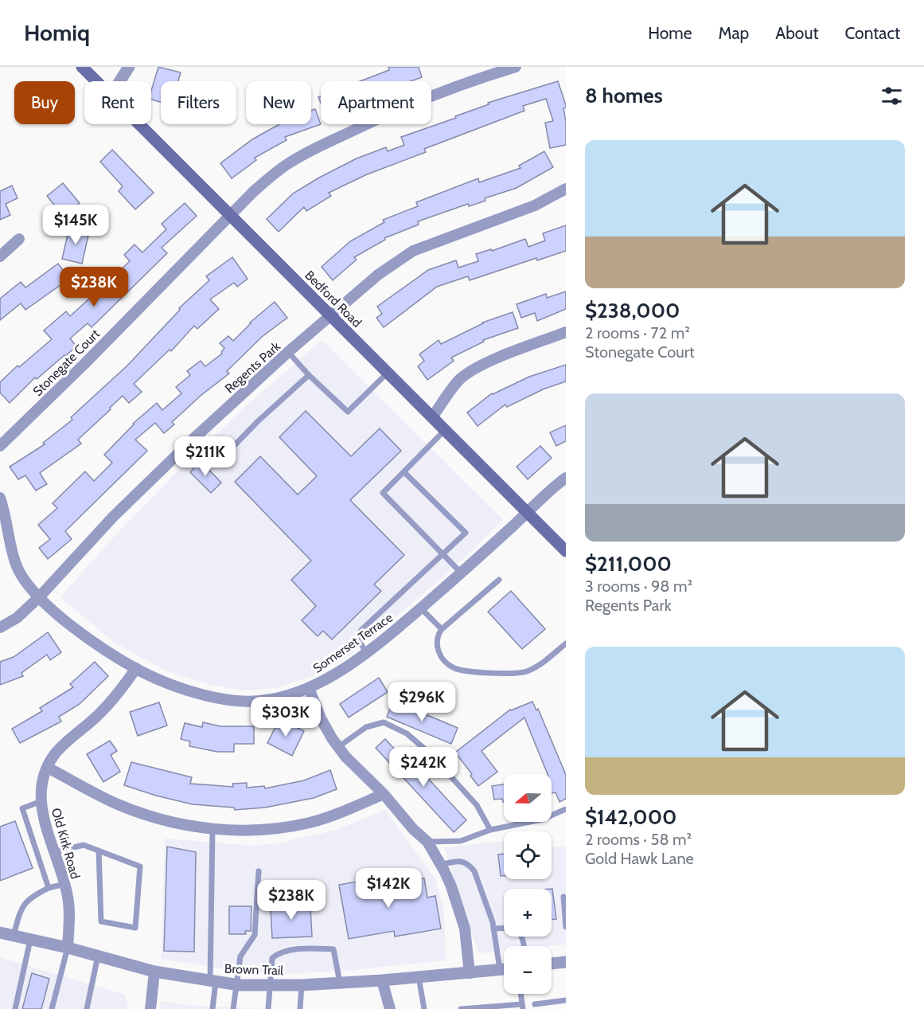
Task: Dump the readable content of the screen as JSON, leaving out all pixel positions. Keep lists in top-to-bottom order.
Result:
{
  "streets": {
    "main road": ["Bedford Road"],
    "street": [
      "Stonegate Court",
      "Regents Park",
      "Somerset Terrace",
      "Old Kirk Road",
      "Brown Trail"
    ]
  },
  "crossings": [
    ["Bedford Road", "Stonegate Court"],
    ["Bedford Road", "Regents Park"],
    ["Bedford Road", "Somerset Terrace"],
    ["Regents Park", "Somerset Terrace"],
    ["Somerset Terrace", "Old Kirk Road"],
    ["Old Kirk Road", "Brown Trail"]
  ],
  "north": "left",
  "page": {
    "header": "Homiq",
    "nav": [
      "Home",
      "Map",
      "About",
      "Contact"
    ],
    "heading": "8 homes",
    "chip": [
      "Buy",
      "Rent",
      "Filters",
      "New",
      "Apartment"
    ],
    "list": [
      {
        "name": "$238,000",
        "note": "2 rooms · 72 m² · Stonegate Court"
      },
      {
        "name": "$211,000",
        "note": "3 rooms · 98 m² · Regents Park"
      },
      {
        "name": "$142,000",
        "note": "2 rooms · 58 m² · Gold Hawk Lane"
      }
    ],
    "price": [
      "$145K",
      "$238K",
      "$211K",
      "$296K",
      "$303K",
      "$242K",
      "$142K",
      "$238K"
    ],
    "map_buttons": ["+", "−"]
  }
}
